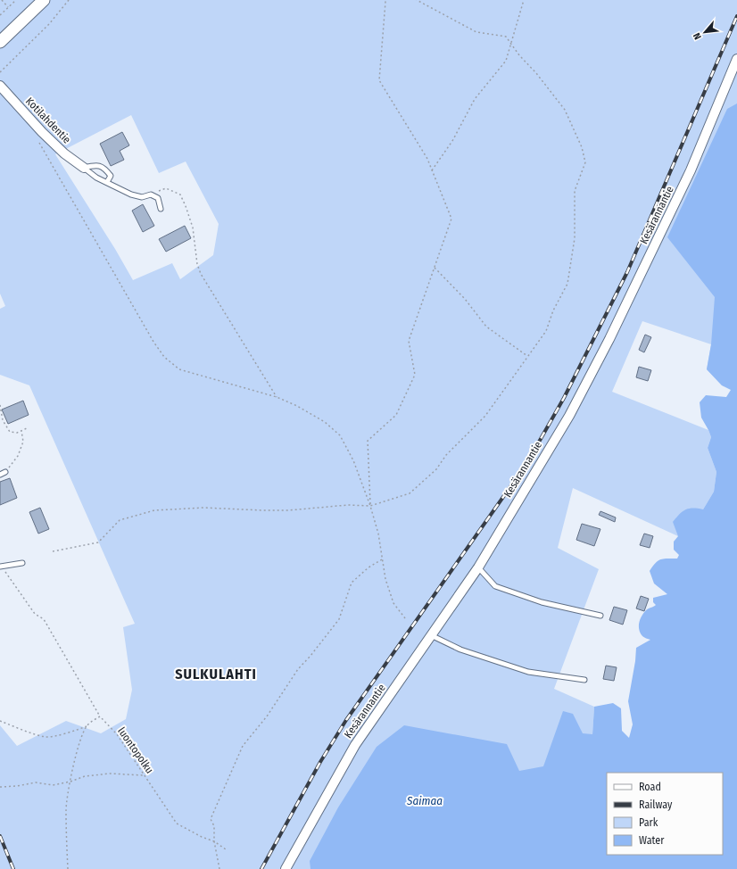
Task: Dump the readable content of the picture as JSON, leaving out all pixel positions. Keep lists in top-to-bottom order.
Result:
{
  "streets": {
    "street": ["Kotilahdentie", "Kesärannantie"],
    "path": ["luontopolku"]
  },
  "districts": ["SULKULAHTI"],
  "water": ["Saimaa"],
  "legend": [
    "Road",
    "Railway",
    "Park",
    "Water"
  ],
  "north": "bottom left"
}
